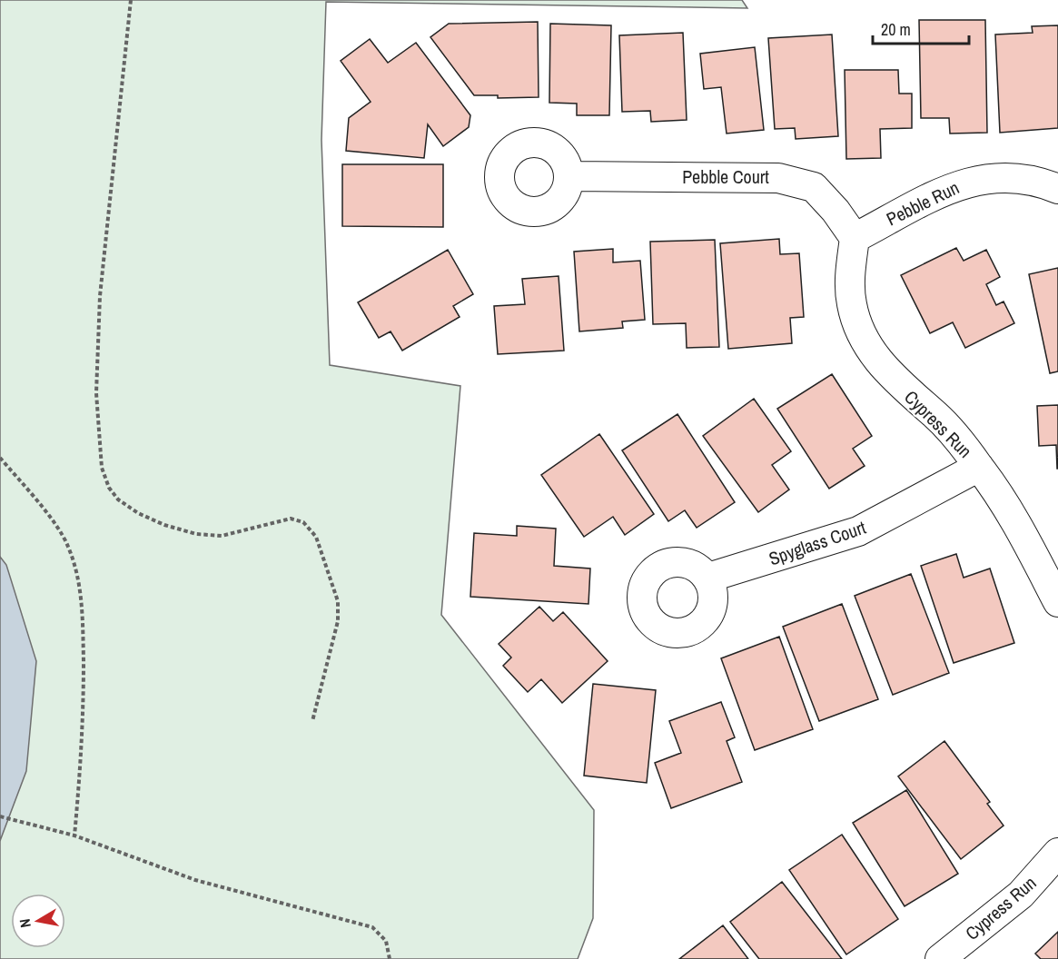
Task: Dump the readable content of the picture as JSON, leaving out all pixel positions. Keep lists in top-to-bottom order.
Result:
{
  "streets": {
    "street": [
      "Pebble Court",
      "Pebble Run",
      "Cypress Run",
      "Spyglass Court"
    ]
  },
  "crossings": [
    ["Pebble Court", "Pebble Run"],
    ["Pebble Court", "Cypress Run"],
    ["Pebble Run", "Cypress Run"],
    ["Cypress Run", "Spyglass Court"]
  ],
  "scale_bar": "20 m",
  "north": "left"
}
